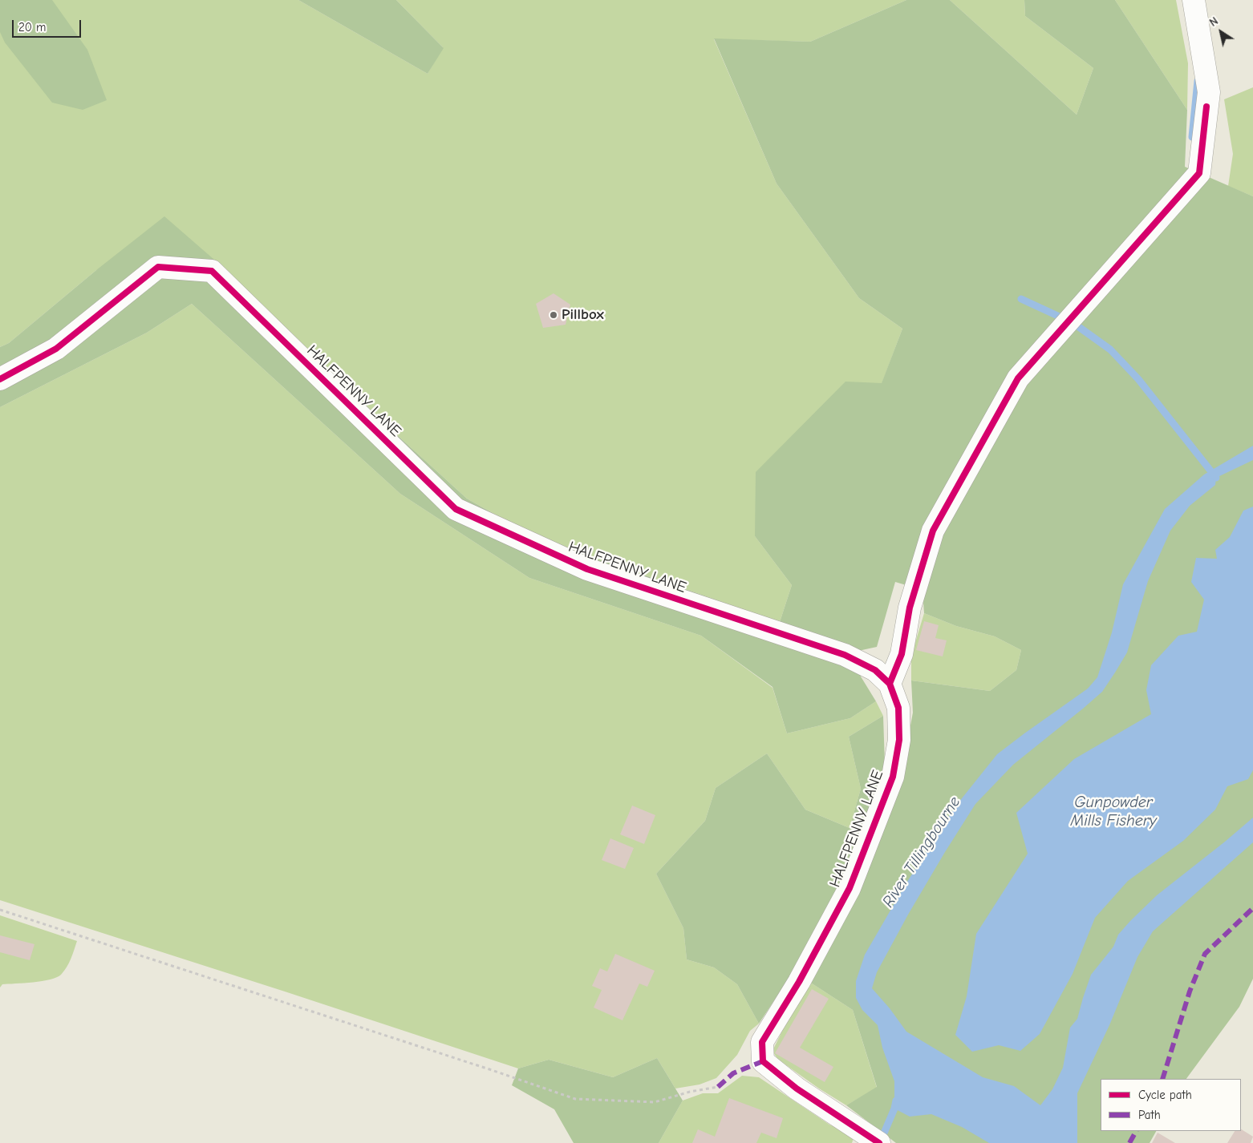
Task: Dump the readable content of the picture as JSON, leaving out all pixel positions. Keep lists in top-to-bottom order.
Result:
{
  "streets": {
    "street": ["HALFPENNY LANE"]
  },
  "water": ["Gunpowder Mills Fishery", "River Tillingbourne"],
  "places": ["Pillbox"],
  "legend": ["Cycle path", "Path"],
  "scale_bar": "20 m",
  "north": "top left"
}
